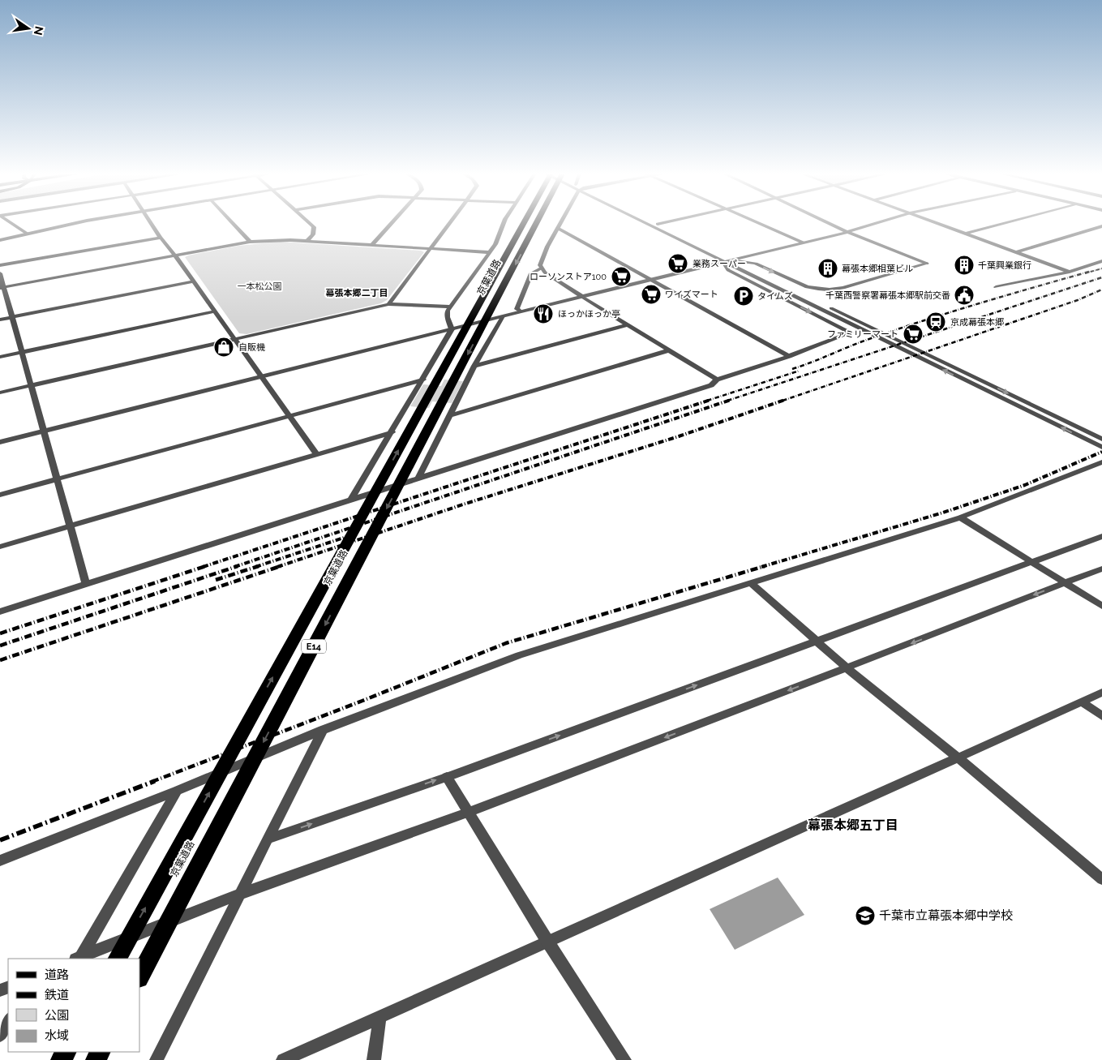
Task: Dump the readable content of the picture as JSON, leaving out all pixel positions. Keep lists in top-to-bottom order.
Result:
{
  "streets": {
    "highway": ["京葉道路", "E14"]
  },
  "districts": ["幕張本郷二丁目", "幕張本郷五丁目"],
  "parks": ["一本松公園"],
  "places": {
    "supermarket": [
      "業務スーパー",
      "ローソンストア100",
      "ワイズマート",
      "ファミリーマート"
    ],
    "building": ["千葉興業銀行", "幕張本郷相葉ビル"],
    "public building": ["千葉西警察署幕張本郷駅前交番"],
    "parking": ["タイムズ"],
    "restaurant": ["ほっかほっか亭"],
    "station": ["京成幕張本郷"],
    "shop": ["自販機"],
    "school or university": ["千葉市立幕張本郷中学校"]
  },
  "legend": [
    "道路",
    "鉄道",
    "公園",
    "水域"
  ],
  "north": "right"
}
